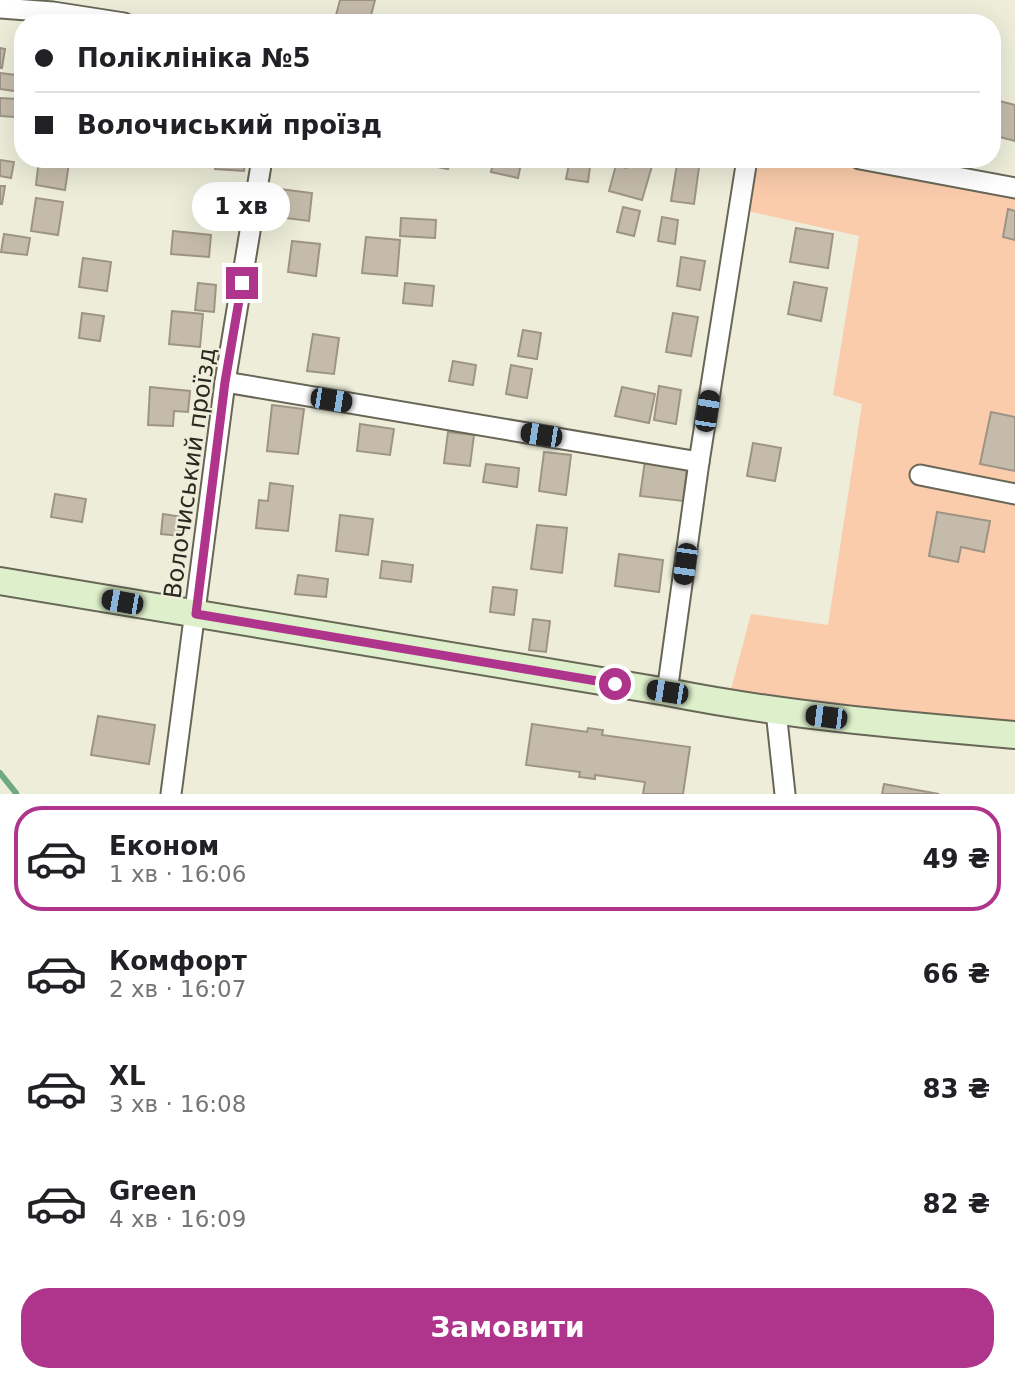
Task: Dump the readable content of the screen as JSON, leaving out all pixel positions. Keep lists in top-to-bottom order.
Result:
{
  "streets": {
    "street": ["Волочиський проїзд"]
  },
  "page": {
    "banner": ["Поліклініка №5", "Волочиський проїзд"],
    "bubble": "1 хв",
    "list": [
      {
        "name": "Економ",
        "note": "1 хв · 16:06",
        "value": "49 ₴"
      },
      {
        "name": "Комфорт",
        "note": "2 хв · 16:07",
        "value": "66 ₴"
      },
      {
        "name": "XL",
        "note": "3 хв · 16:08",
        "value": "83 ₴"
      },
      {
        "name": "Green",
        "note": "4 хв · 16:09",
        "value": "82 ₴"
      }
    ],
    "buttons": "Замовити"
  }
}
